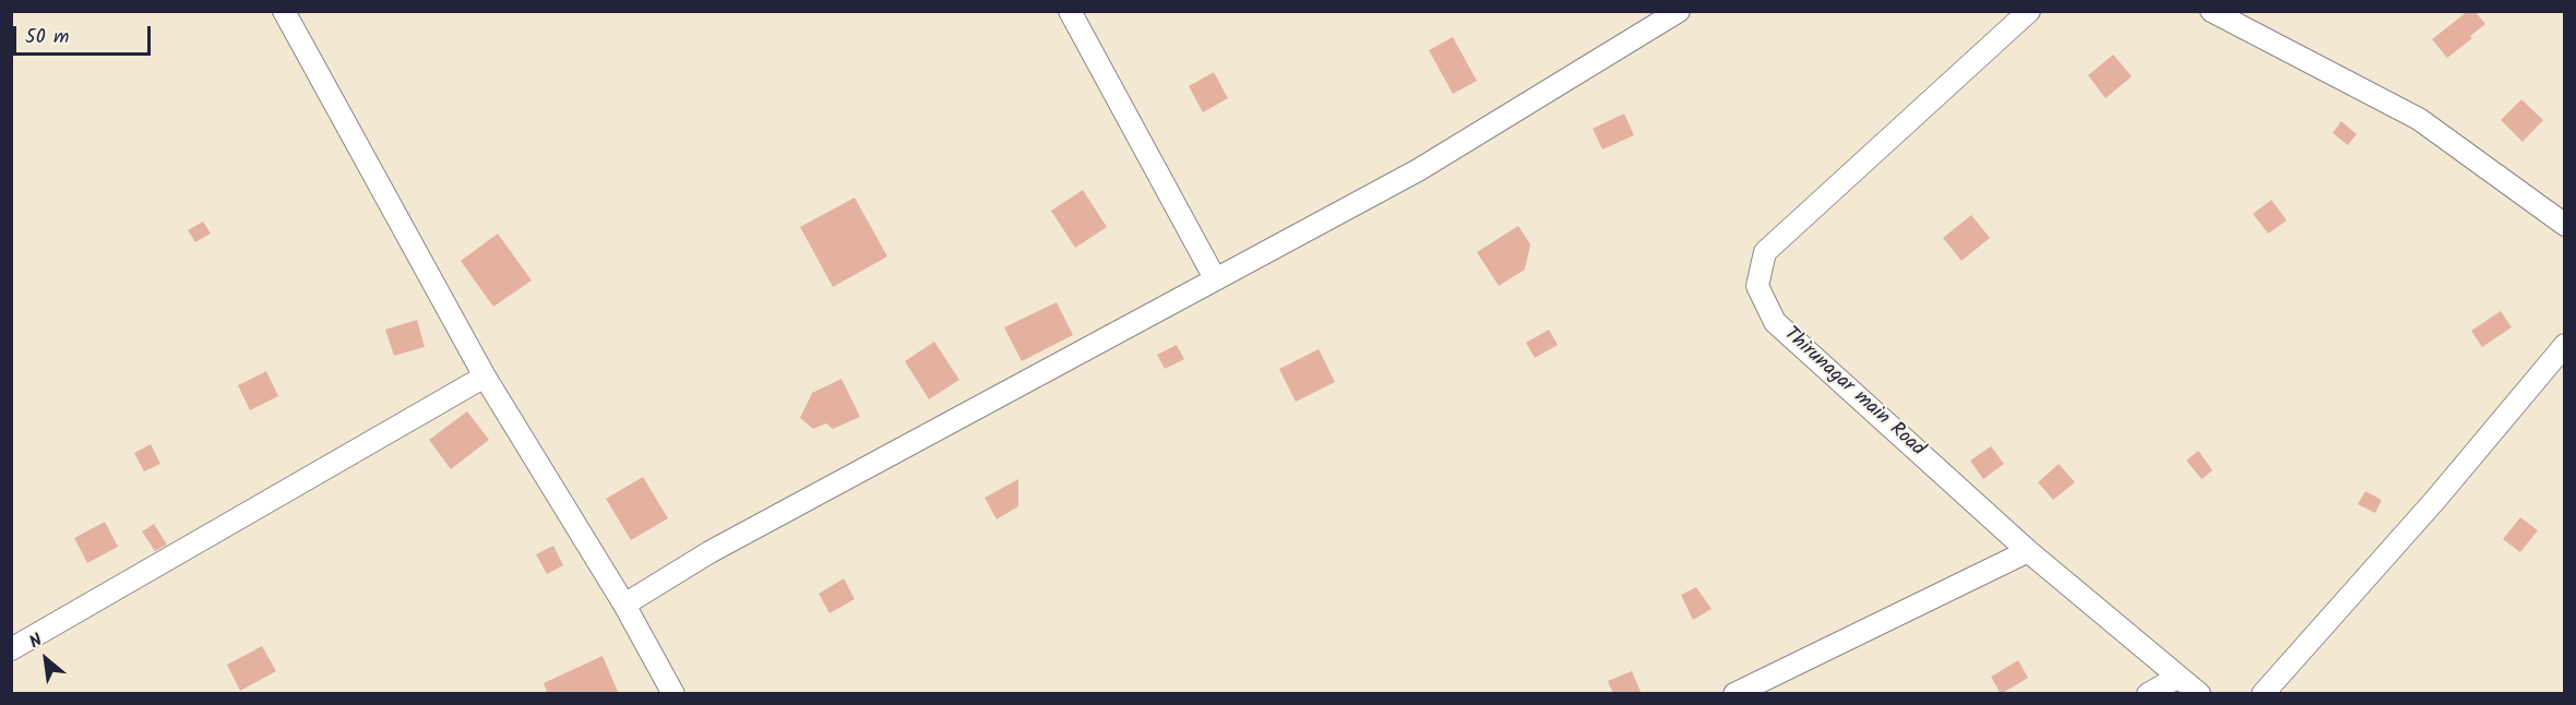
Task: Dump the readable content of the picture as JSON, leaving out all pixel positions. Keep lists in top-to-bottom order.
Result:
{
  "streets": {
    "street": ["Thirunagar main Road"]
  },
  "scale_bar": "50 m",
  "north": "top left"
}
